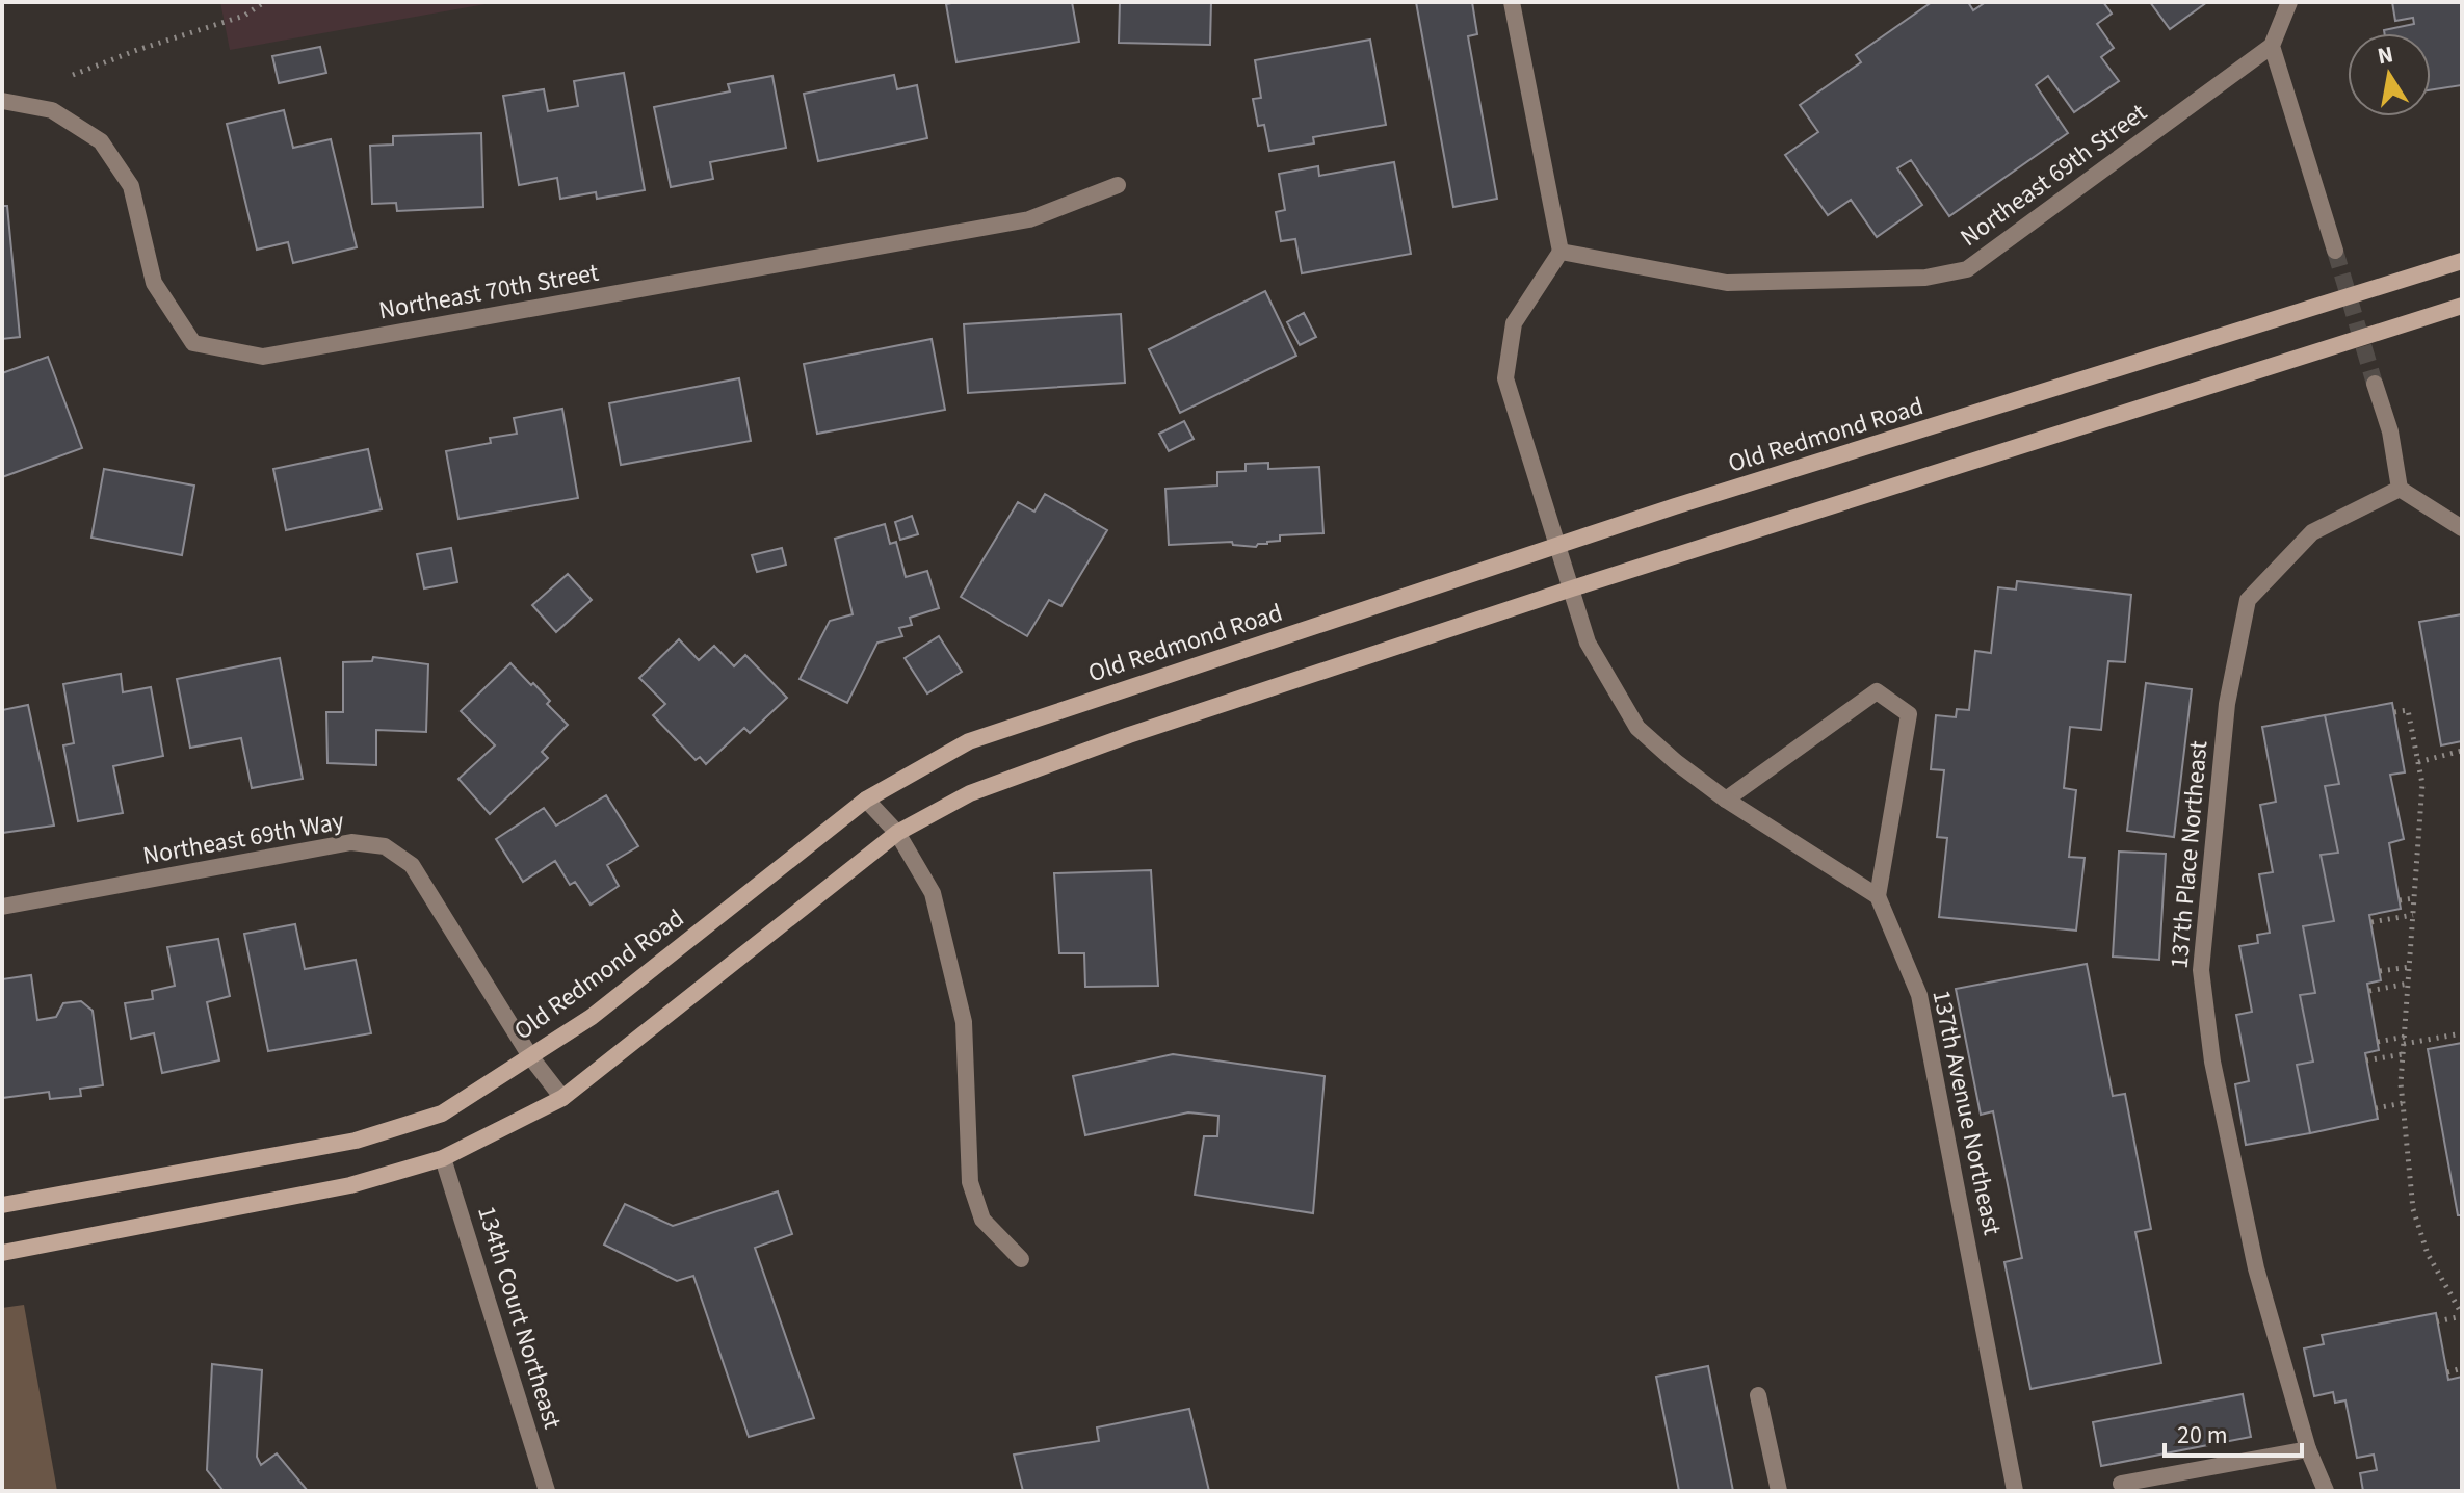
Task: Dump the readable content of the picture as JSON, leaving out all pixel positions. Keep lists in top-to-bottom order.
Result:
{
  "streets": {
    "main road": ["Old Redmond Road"],
    "street": [
      "Northeast 69th Street",
      "Northeast 70th Street",
      "Northeast 69th Way",
      "137th Place Northeast",
      "137th Avenue Northeast",
      "134th Court Northeast"
    ]
  },
  "crossings": [
    ["Old Redmond Road", "Northeast 69th Way"]
  ],
  "scale_bar": "20 m",
  "north": "top"
}
